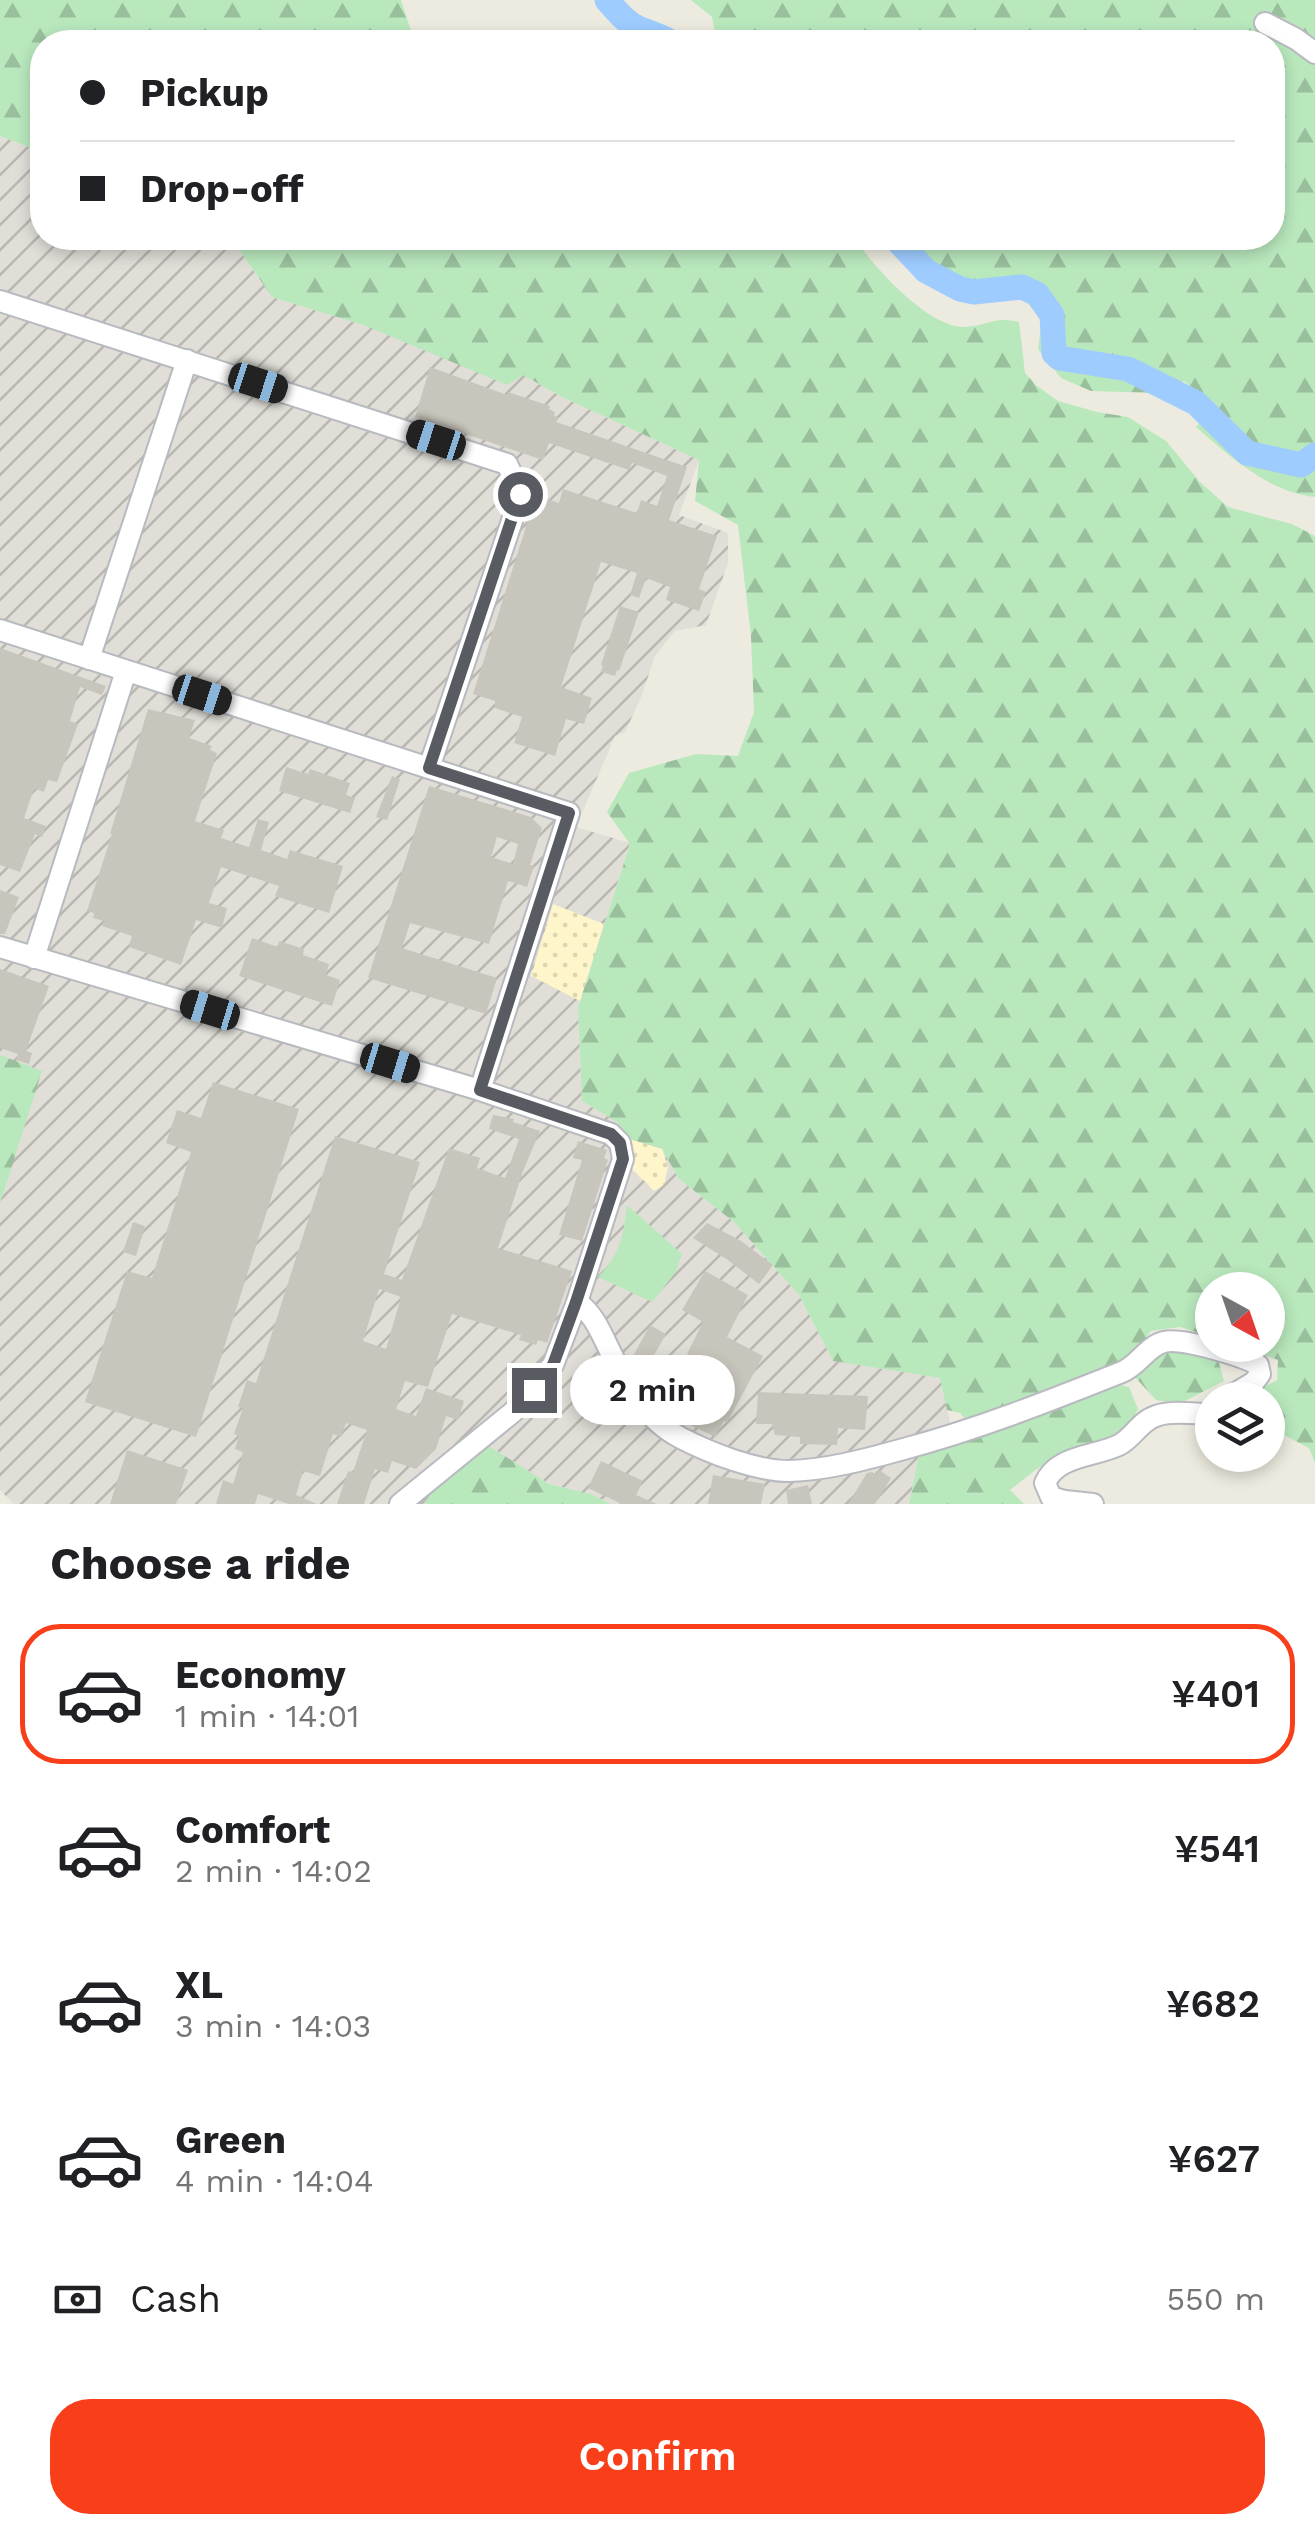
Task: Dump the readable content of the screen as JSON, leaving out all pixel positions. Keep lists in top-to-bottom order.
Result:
{
  "north": "bottom right",
  "page": {
    "banner": ["Pickup", "Drop-off"],
    "bubble": "2 min",
    "heading": "Choose a ride",
    "list": [
      {
        "name": "Economy",
        "note": "1 min · 14:01",
        "value": "¥401"
      },
      {
        "name": "Comfort",
        "note": "2 min · 14:02",
        "value": "¥541"
      },
      {
        "name": "XL",
        "note": "3 min · 14:03",
        "value": "¥682"
      },
      {
        "name": "Green",
        "note": "4 min · 14:04",
        "value": "¥627"
      }
    ],
    "pay": ["Cash", "550 m"],
    "buttons": "Confirm"
  }
}
